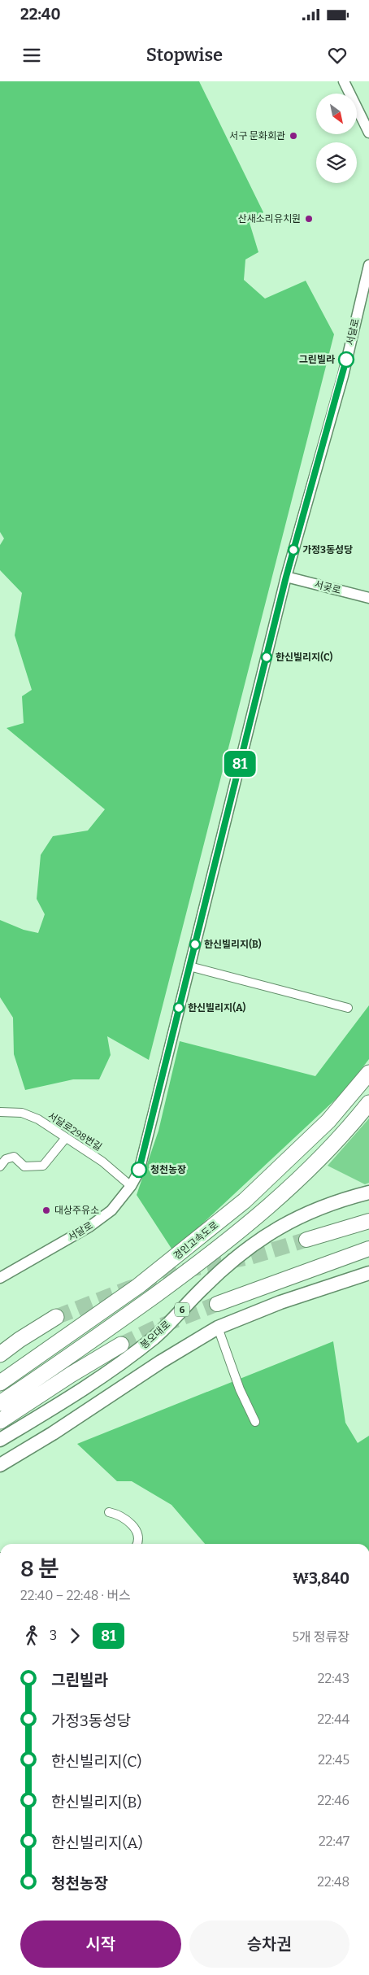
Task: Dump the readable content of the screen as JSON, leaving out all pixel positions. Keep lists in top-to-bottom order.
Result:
{
  "streets": {
    "highway": ["경인고속도로"],
    "main road": ["6", "봉오대로"],
    "street": ["서달로", "서곶로", "서달로298번길"]
  },
  "crossings": [
    ["서달로", "서곶로"],
    ["서달로", "서달로298번길"]
  ],
  "places": [
    "서구 문화회관",
    "산새소리유치원",
    "그린빌라",
    "가정3동성당",
    "한신빌리지(C)",
    "한신빌리지(B)",
    "한신빌리지(A)",
    "청천농장",
    "대상주유소"
  ],
  "lines": ["bus line 81"],
  "north": "bottom right",
  "page": {
    "status": "22:40",
    "header": "Stopwise",
    "on_map": "81",
    "heading": ["8 분", "22:40 – 22:48 · 버스", "₩3,840"],
    "legs": ["3", "81", "5개 정류장"],
    "list": [
      {
        "name": "그린빌라",
        "value": "22:43"
      },
      {
        "name": "가정3동성당",
        "value": "22:44"
      },
      {
        "name": "한신빌리지(C)",
        "value": "22:45"
      },
      {
        "name": "한신빌리지(B)",
        "value": "22:46"
      },
      {
        "name": "한신빌리지(A)",
        "value": "22:47"
      },
      {
        "name": "청천농장",
        "value": "22:48"
      }
    ],
    "buttons": ["시작", "승차권"]
  }
}
